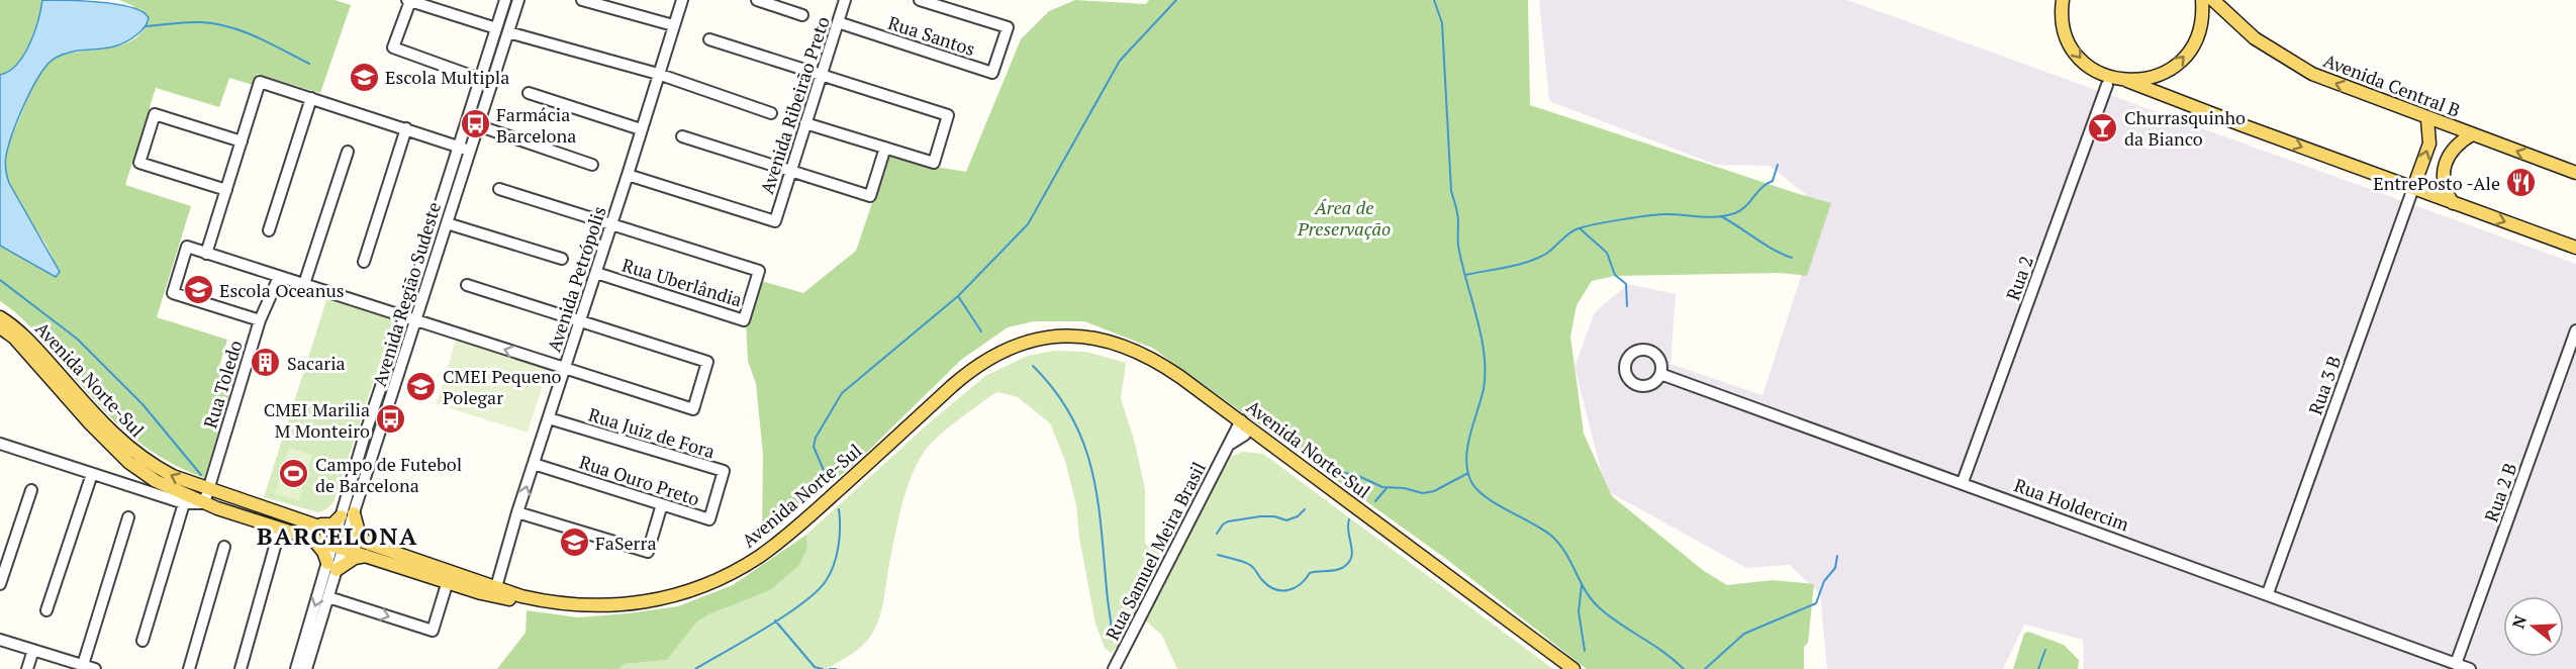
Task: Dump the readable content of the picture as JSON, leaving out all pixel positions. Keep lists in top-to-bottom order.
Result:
{
  "streets": {
    "main road": ["Avenida Central B", "Avenida Norte-Sul"],
    "street": [
      "Rua Santos",
      "Avenida Ribeirão Preto",
      "Rua 2",
      "Avenida Petrópolis",
      "Rua Uberlândia",
      "Avenida Região Sudeste",
      "Rua Toledo",
      "Rua 3 B",
      "Rua Juiz de Fora",
      "Rua Ouro Preto",
      "Rua 2 B",
      "Rua Holdercim",
      "Rua Samuel Meira Brasil"
    ]
  },
  "crossings": [
    ["Rua Santos", "Avenida Ribeirão Preto"],
    ["Avenida Ribeirão Preto", "Avenida Petrópolis"],
    ["Rua 2", "Rua Holdercim"],
    ["Avenida Petrópolis", "Rua Uberlândia"],
    ["Avenida Petrópolis", "Avenida Norte-Sul"],
    ["Avenida Petrópolis", "Rua Juiz de Fora"],
    ["Avenida Petrópolis", "Rua Ouro Preto"],
    ["Avenida Região Sudeste", "Avenida Norte-Sul"],
    ["Avenida Norte-Sul", "Rua Toledo"],
    ["Avenida Norte-Sul", "Rua Samuel Meira Brasil"],
    ["Rua 3 B", "Rua Holdercim"],
    ["Rua Juiz de Fora", "Rua Ouro Preto"],
    ["Rua 2 B", "Rua Holdercim"]
  ],
  "districts": ["BARCELONA"],
  "parks": ["Área de Preservação"],
  "places": {
    "school or university": [
      "Escola Multipla",
      "Escola Oceanus",
      "CMEI Pequeno Polegar",
      "FaSerra"
    ],
    "bus stop": ["Farmácia Barcelona", "CMEI Marilia M Monteiro"],
    "bar": ["Churrasquinho da Bianco"],
    "restaurant": ["EntrePosto -Ale"],
    "building": ["Sacaria"],
    "sports": ["Campo de Futebol de Barcelona"]
  },
  "north": "left"
}
